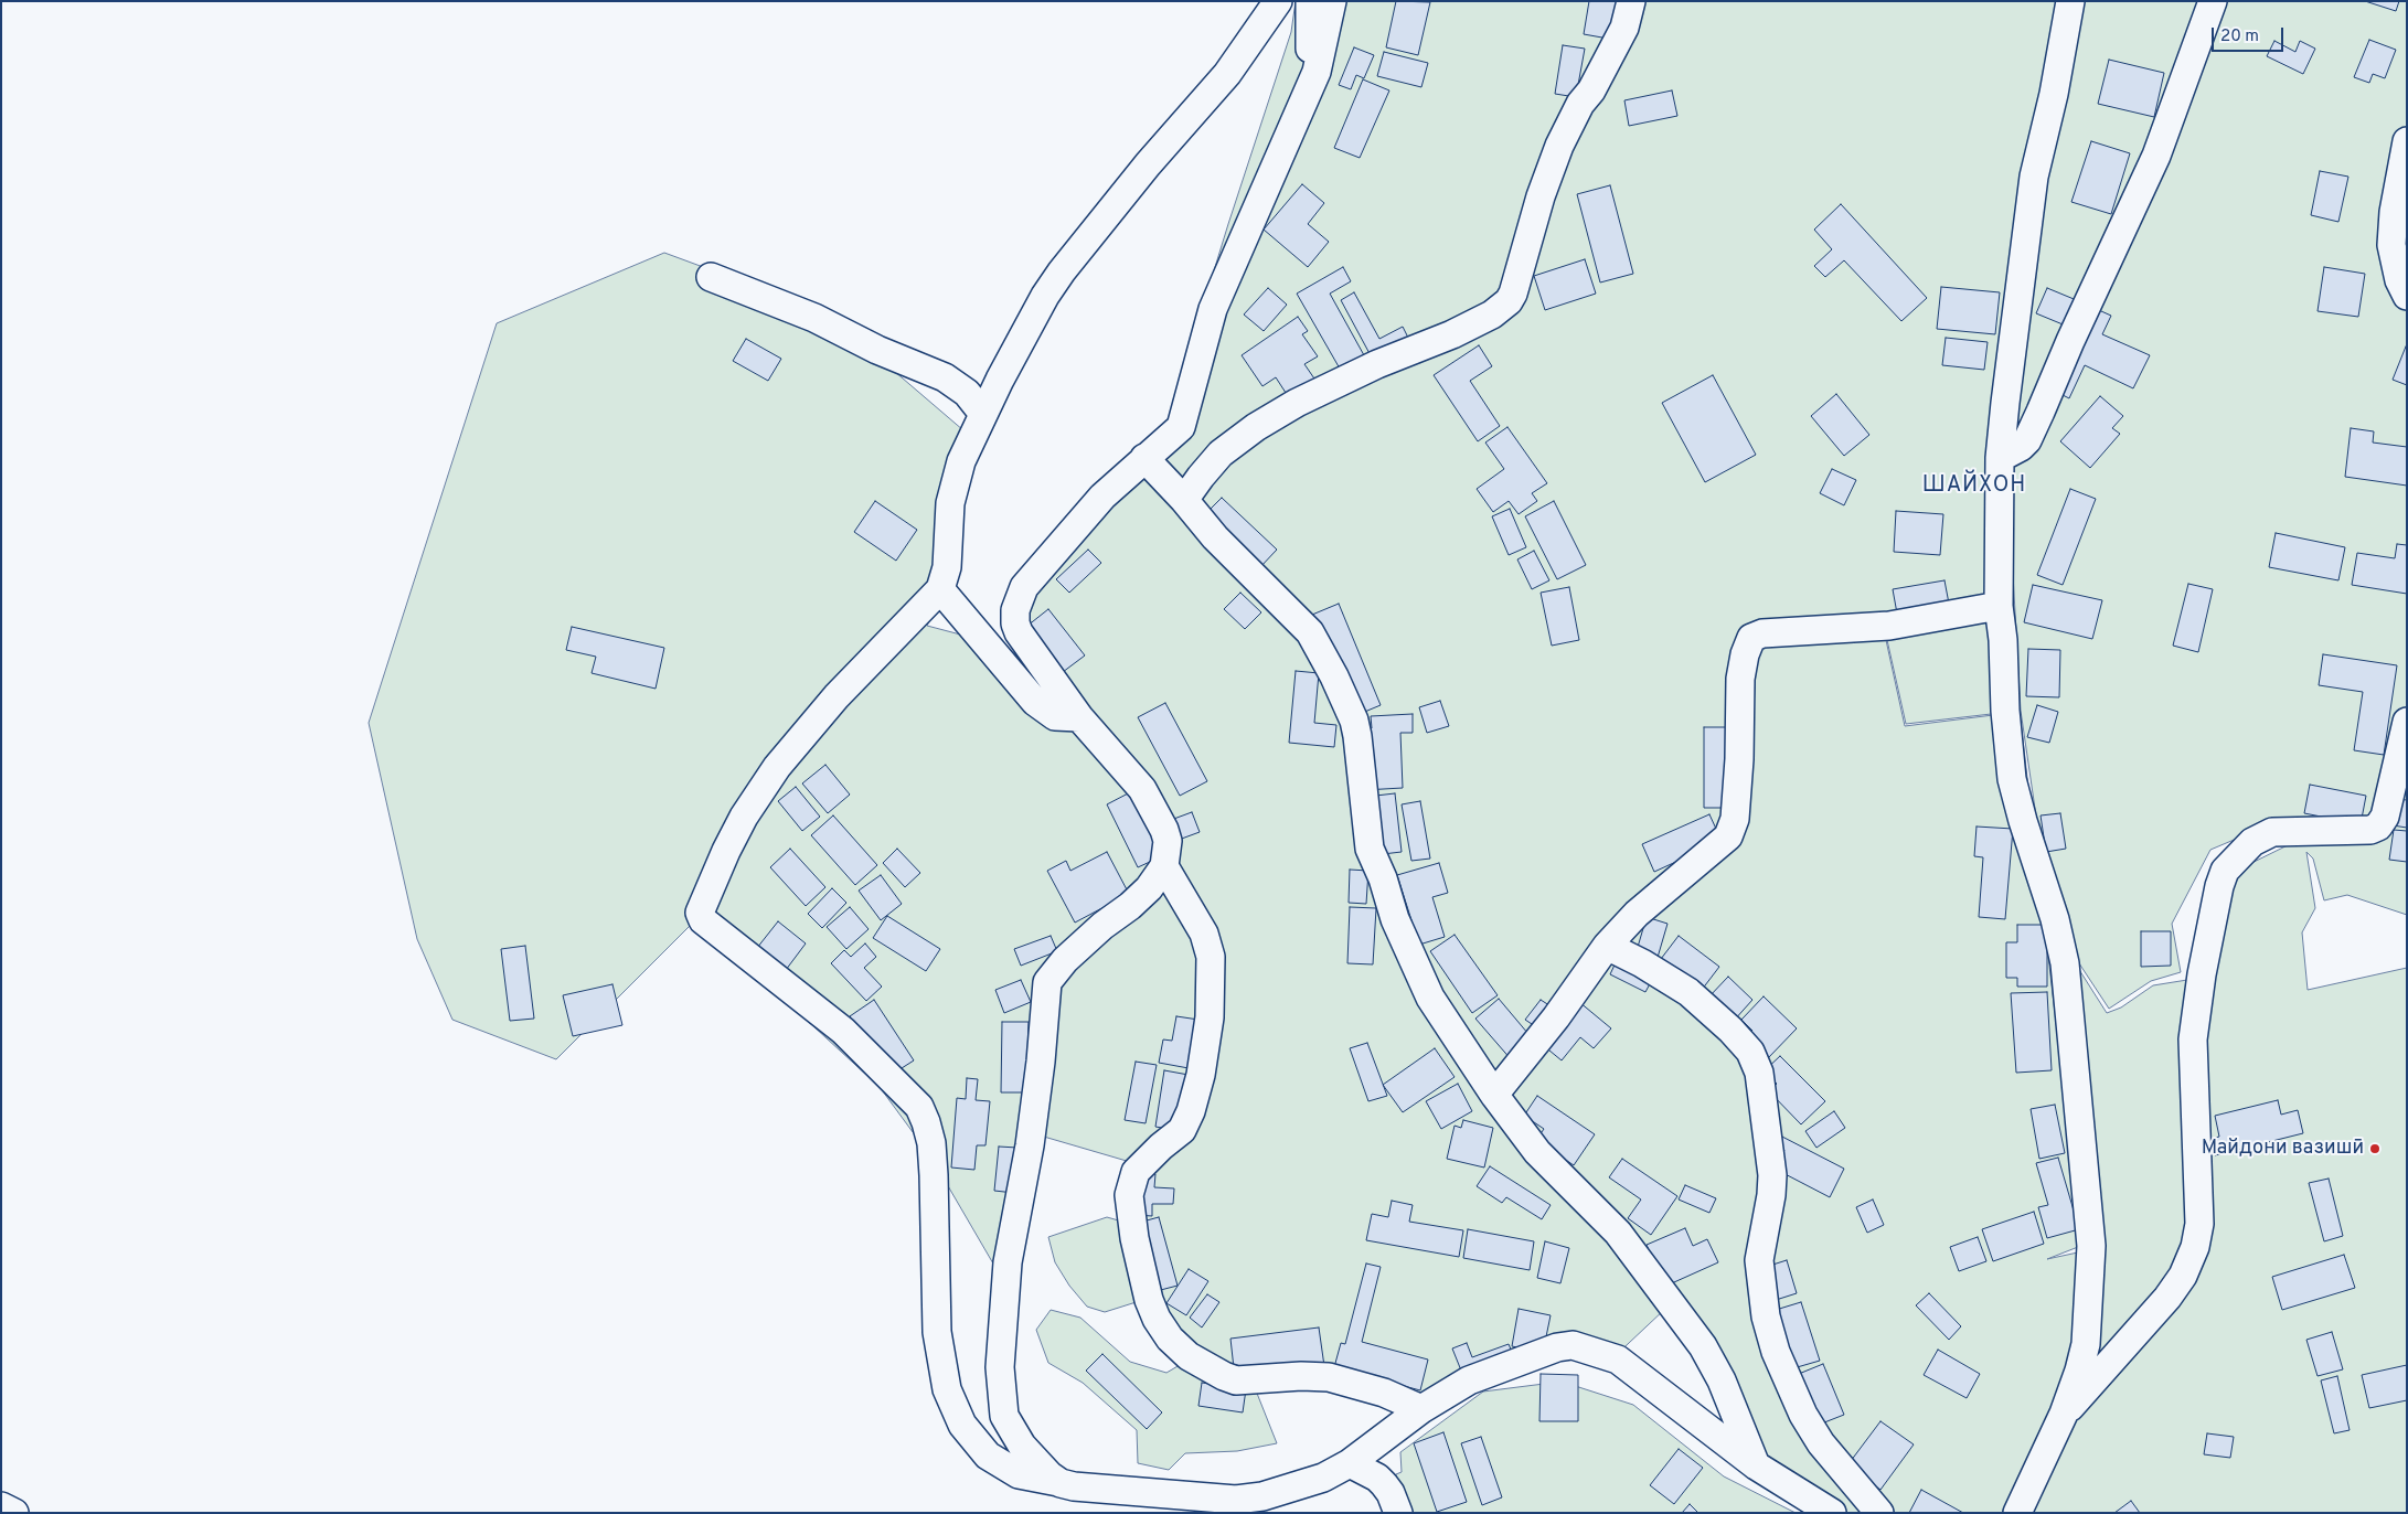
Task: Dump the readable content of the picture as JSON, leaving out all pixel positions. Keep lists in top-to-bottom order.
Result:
{
  "districts": ["ШАЙХОН"],
  "places": ["Майдони вазишӣ"],
  "scale_bar": "20 m"
}
